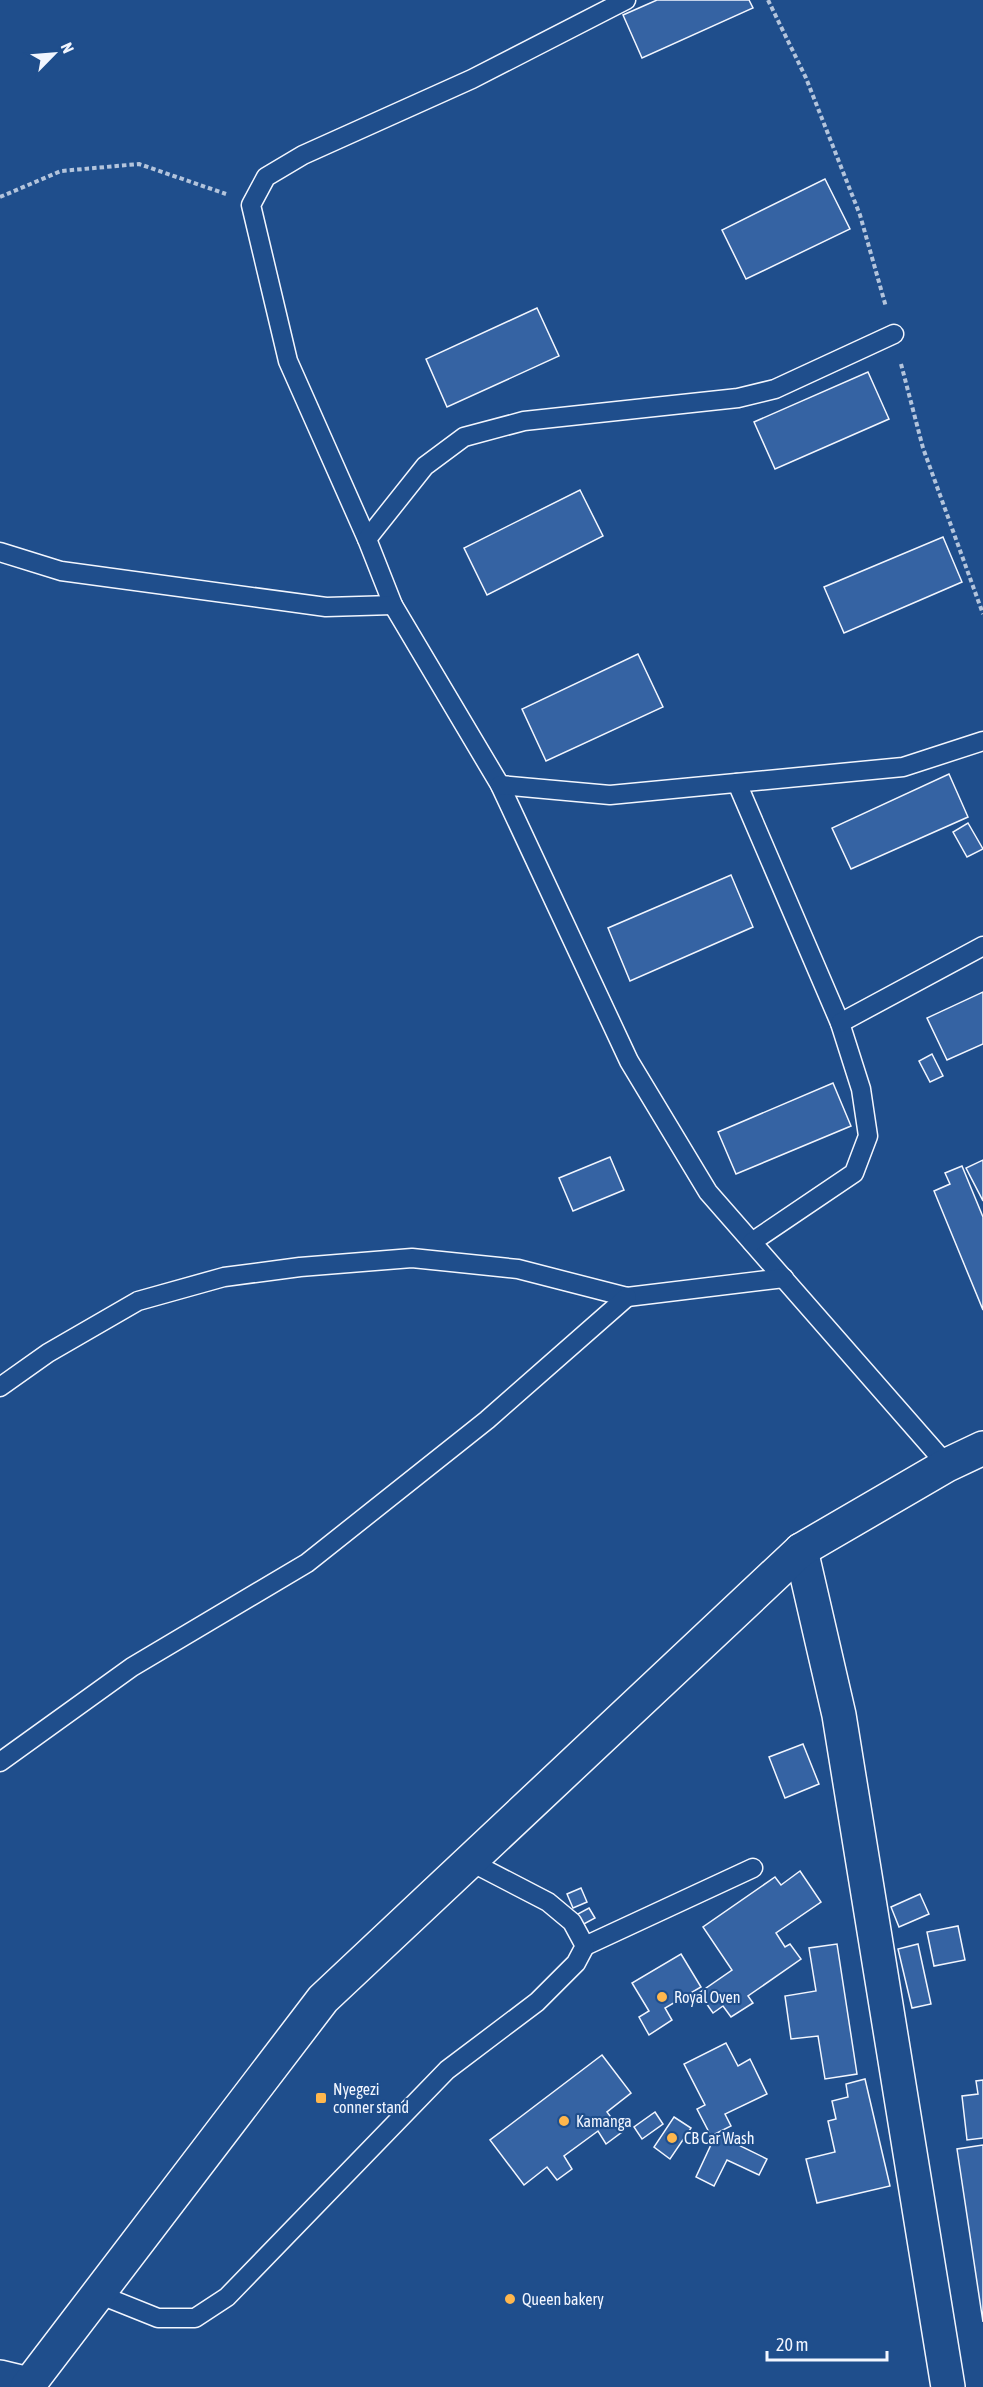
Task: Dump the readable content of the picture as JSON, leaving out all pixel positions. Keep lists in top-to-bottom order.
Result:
{
  "places": {
    "other": [
      "Royal Oven",
      "Kamanga",
      "CB Car Wash",
      "Queen bakery"
    ],
    "transit": ["Nyegezi conner stand"]
  },
  "scale_bar": "20 m",
  "north": "top right"
}
